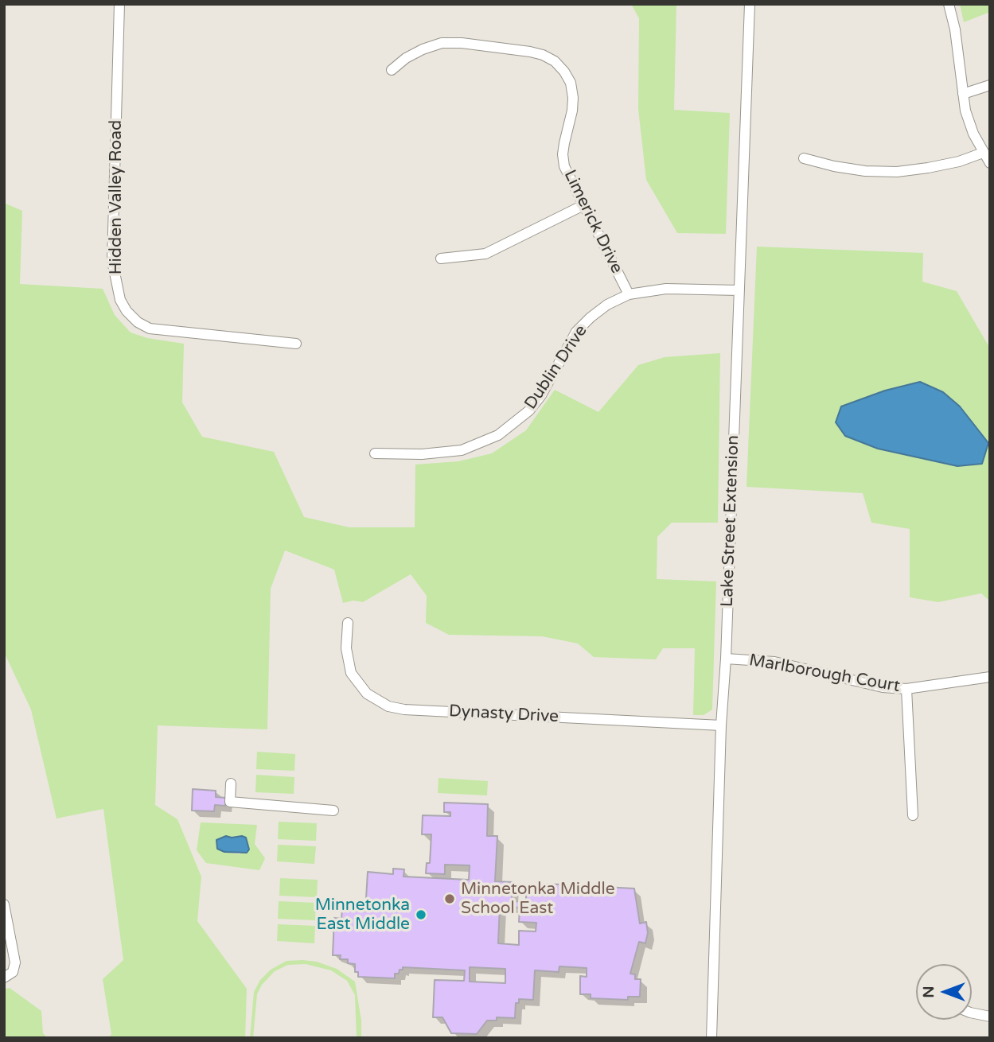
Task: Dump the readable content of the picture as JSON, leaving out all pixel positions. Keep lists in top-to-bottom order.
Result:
{
  "streets": {
    "street": [
      "Hidden Valley Road",
      "Limerick Drive",
      "Dublin Drive",
      "Lake Street Extension",
      "Marlborough Court",
      "Dynasty Drive"
    ]
  },
  "crossings": [
    ["Limerick Drive", "Dublin Drive"],
    ["Dublin Drive", "Lake Street Extension"],
    ["Lake Street Extension", "Marlborough Court"],
    ["Lake Street Extension", "Dynasty Drive"]
  ],
  "places": ["Minnetonka Middle School East", "Minnetonka East Middle"],
  "north": "left"
}
